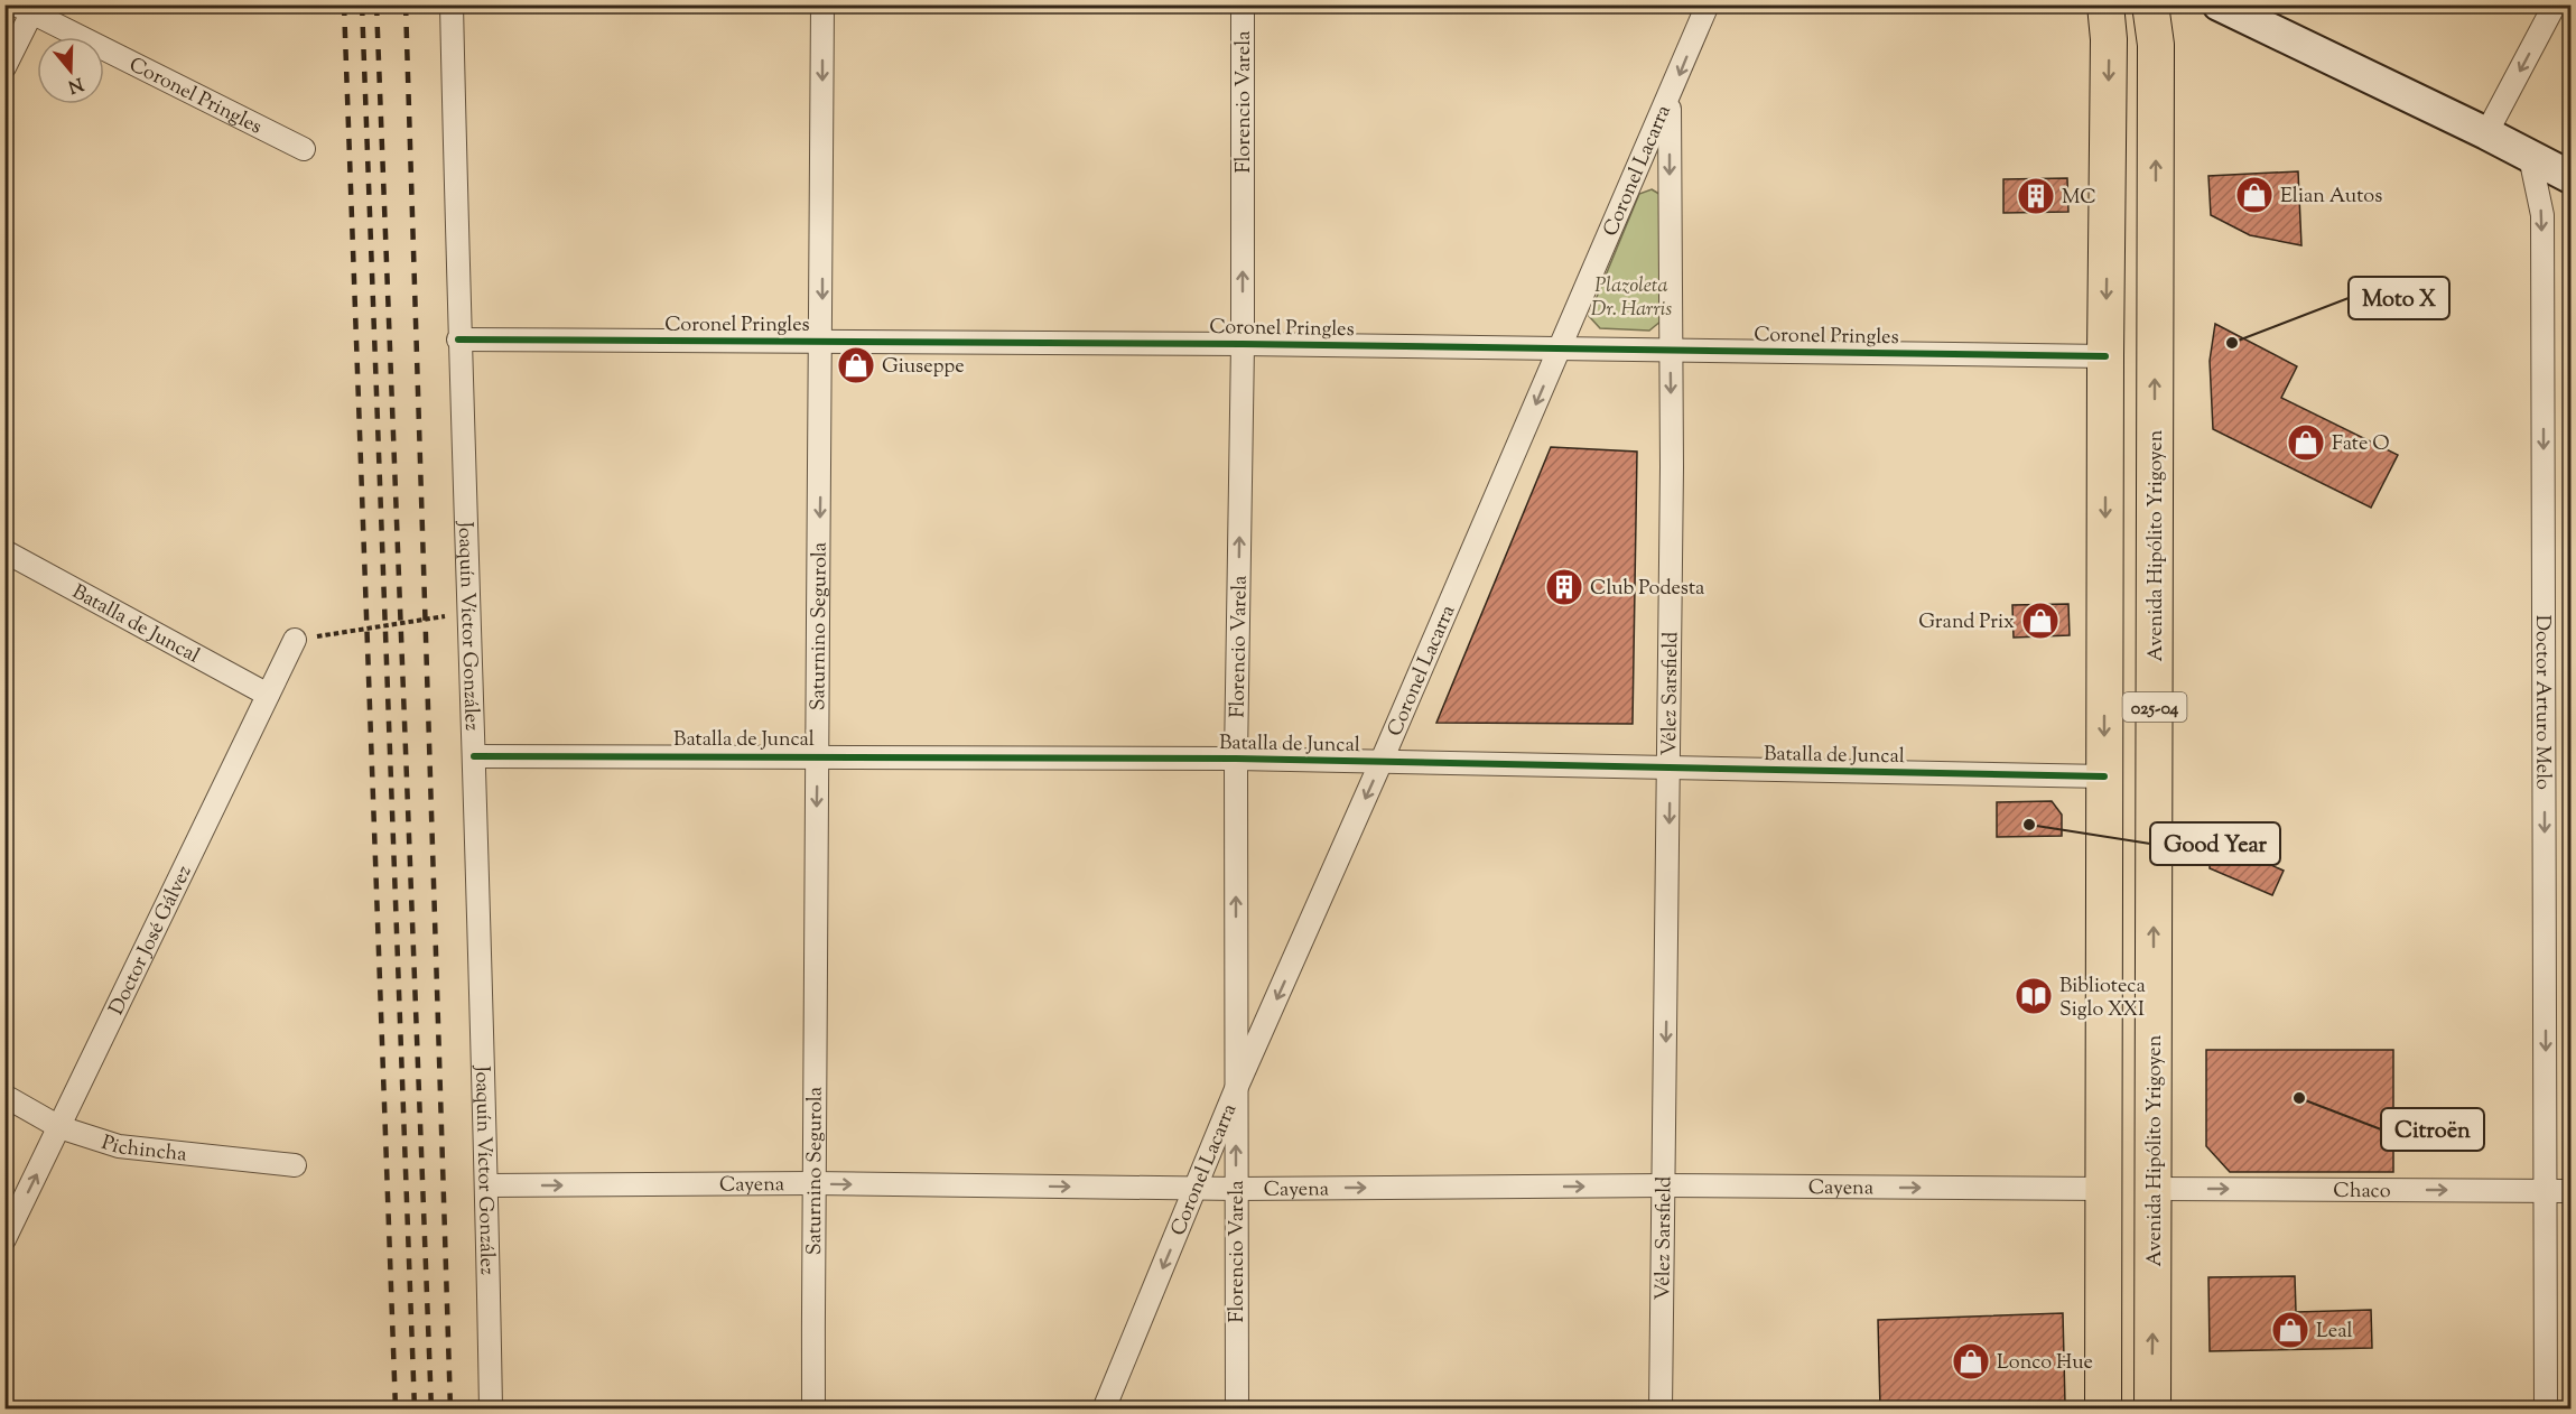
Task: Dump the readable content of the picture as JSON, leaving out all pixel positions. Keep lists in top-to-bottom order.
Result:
{
  "streets": {
    "main road": ["Avenida Hipólito Yrigoyen", "025-04"],
    "street": [
      "Coronel Pringles",
      "Florencio Varela",
      "Coronel Lacarra",
      "Batalla de Juncal",
      "Joaquín Víctor González",
      "Saturnino Segurola",
      "Vélez Sarsfield",
      "Doctor Arturo Melo",
      "Doctor José Gálvez",
      "Pichincha",
      "Cayena",
      "Chaco"
    ]
  },
  "crossings": [
    ["Coronel Pringles", "Florencio Varela"],
    ["Coronel Pringles", "Coronel Lacarra"],
    ["Coronel Pringles", "Joaquín Víctor González"],
    ["Coronel Pringles", "Saturnino Segurola"],
    ["Coronel Pringles", "Vélez Sarsfield"],
    ["Coronel Pringles", "025-04"],
    ["Florencio Varela", "Coronel Lacarra"],
    ["Florencio Varela", "Batalla de Juncal"],
    ["Florencio Varela", "Cayena"],
    ["Coronel Lacarra", "Batalla de Juncal"],
    ["Coronel Lacarra", "Vélez Sarsfield"],
    ["Coronel Lacarra", "Cayena"],
    ["Avenida Hipólito Yrigoyen", "Chaco"],
    ["Batalla de Juncal", "Joaquín Víctor González"],
    ["Batalla de Juncal", "Saturnino Segurola"],
    ["Batalla de Juncal", "Vélez Sarsfield"],
    ["Batalla de Juncal", "025-04"],
    ["Batalla de Juncal", "Doctor José Gálvez"],
    ["Joaquín Víctor González", "Cayena"],
    ["Saturnino Segurola", "Cayena"],
    ["Vélez Sarsfield", "Cayena"],
    ["Doctor Arturo Melo", "Chaco"],
    ["025-04", "Cayena"],
    ["Doctor José Gálvez", "Pichincha"]
  ],
  "one_way": [
    "Florencio Varela",
    "Coronel Lacarra",
    "Saturnino Segurola",
    "Vélez Sarsfield",
    "Doctor Arturo Melo",
    "Cayena",
    "Chaco"
  ],
  "parks": ["Plazoleta Dr. Harris"],
  "places": {
    "shop": [
      "Elian Autos",
      "Giuseppe",
      "Fate O",
      "Grand Prix",
      "Leal",
      "Lonco Hue"
    ],
    "building": ["MC", "Club Podesta"],
    "other": ["Moto X", "Good Year", "Citroën"],
    "library": ["Biblioteca Siglo XXI"]
  },
  "north": "bottom"
}
